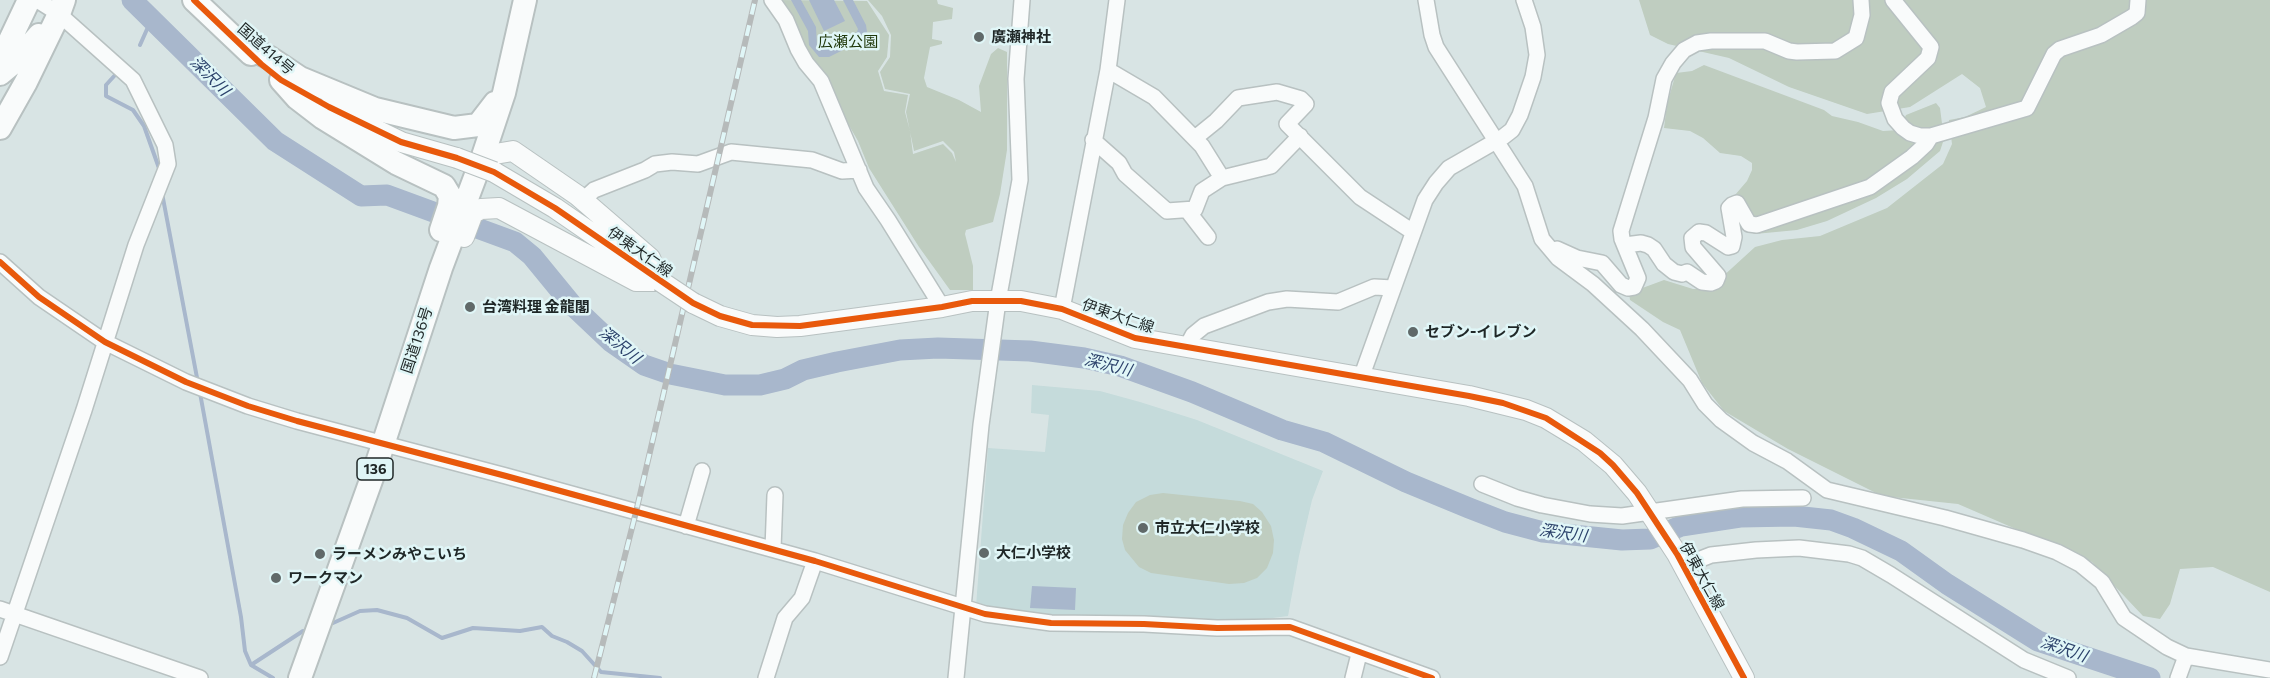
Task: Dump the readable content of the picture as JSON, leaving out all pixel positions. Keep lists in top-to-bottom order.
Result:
{
  "streets": {
    "highway": ["国道414号", "国道136号", "136"],
    "main road": ["伊東大仁線"]
  },
  "crossings": [
    ["国道414号", "伊東大仁線"]
  ],
  "water": ["深沢川"],
  "parks": ["広瀬公園"],
  "places": [
    "廣瀬神社",
    "台湾料理 金龍閣",
    "セブン-イレブン",
    "市立大仁小学校",
    "大仁小学校",
    "ラーメンみやこいち",
    "ワークマン"
  ]
}
